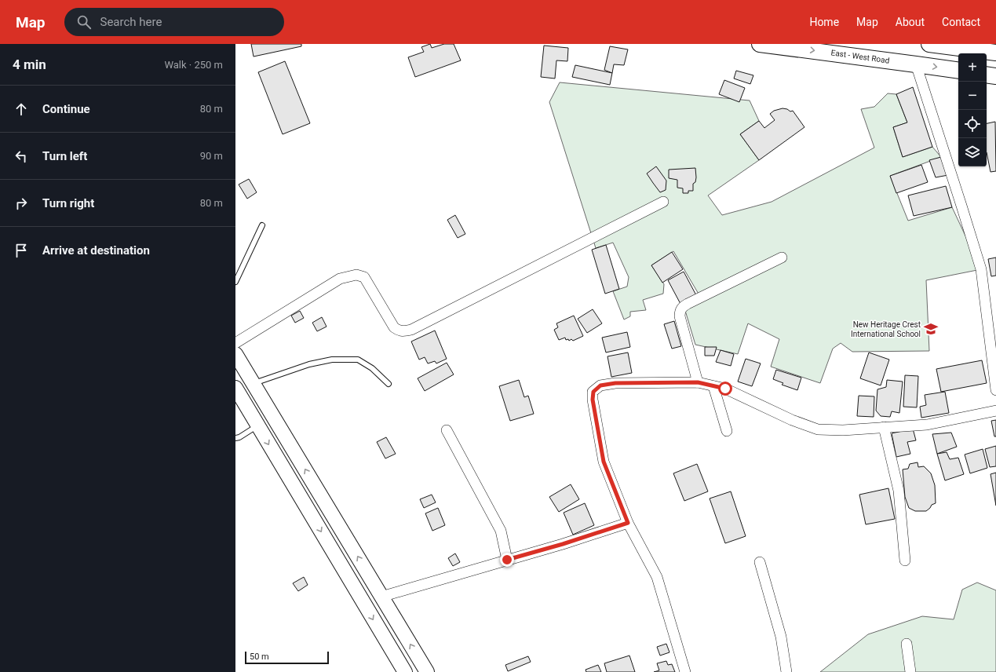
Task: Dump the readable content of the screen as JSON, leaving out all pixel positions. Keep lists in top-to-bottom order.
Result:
{
  "streets": {
    "main road": ["East - West Road"]
  },
  "one_way": ["East - West Road"],
  "places": {
    "school or university": ["New Heritage Crest International School"]
  },
  "scale_bar": "50 m",
  "page": {
    "header": "Map",
    "search": "Search here",
    "nav": [
      "Home",
      "Map",
      "About",
      "Contact"
    ],
    "heading": ["4 min", "Walk · 250 m"],
    "map_buttons": ["+", "−"],
    "list": [
      ["Continue", "80 m"],
      ["Turn left", "90 m"],
      ["Turn right", "80 m"],
      "Arrive at destination"
    ],
    "scale": "50 m"
  }
}
